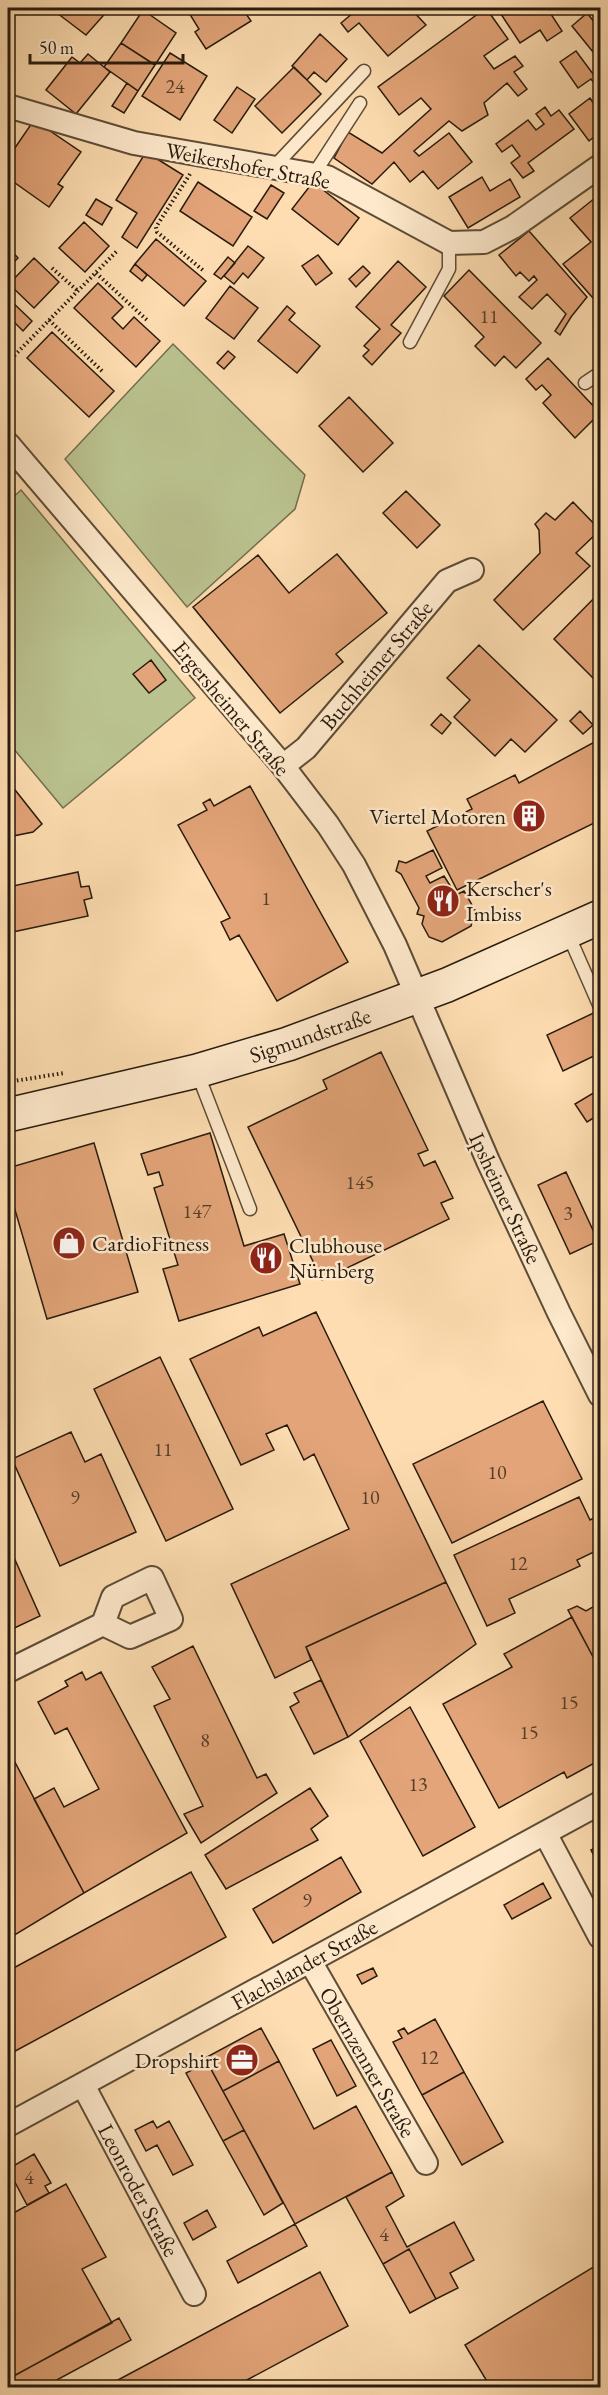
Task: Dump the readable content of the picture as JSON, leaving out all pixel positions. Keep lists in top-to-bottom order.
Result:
{
  "streets": {
    "main road": ["Sigmundstraße"],
    "street": [
      "Weikershofer Straße",
      "Buchheimer Straße",
      "Ergersheimer Straße",
      "Ipsheimer Straße",
      "Flachslander Straße",
      "Obernzenner Straße",
      "Leonroder Straße"
    ]
  },
  "crossings": [
    ["Buchheimer Straße", "Ergersheimer Straße"],
    ["Ergersheimer Straße", "Sigmundstraße"],
    ["Ergersheimer Straße", "Ipsheimer Straße"],
    ["Sigmundstraße", "Ipsheimer Straße"],
    ["Flachslander Straße", "Obernzenner Straße"],
    ["Flachslander Straße", "Leonroder Straße"]
  ],
  "places": {
    "building": ["Viertel Motoren"],
    "restaurant": ["Kerscher's Imbiss", "Clubhouse Nürnberg"],
    "shop": ["CardioFitness"],
    "office": ["Dropshirt"]
  },
  "house_numbers": [
    "24",
    "11",
    "1",
    "145",
    "147",
    "3",
    "11",
    "10",
    "9",
    "10",
    "12",
    "15",
    "15",
    "8",
    "13",
    "9",
    "12",
    "4",
    "4"
  ],
  "scale_bar": "50 m"
}
